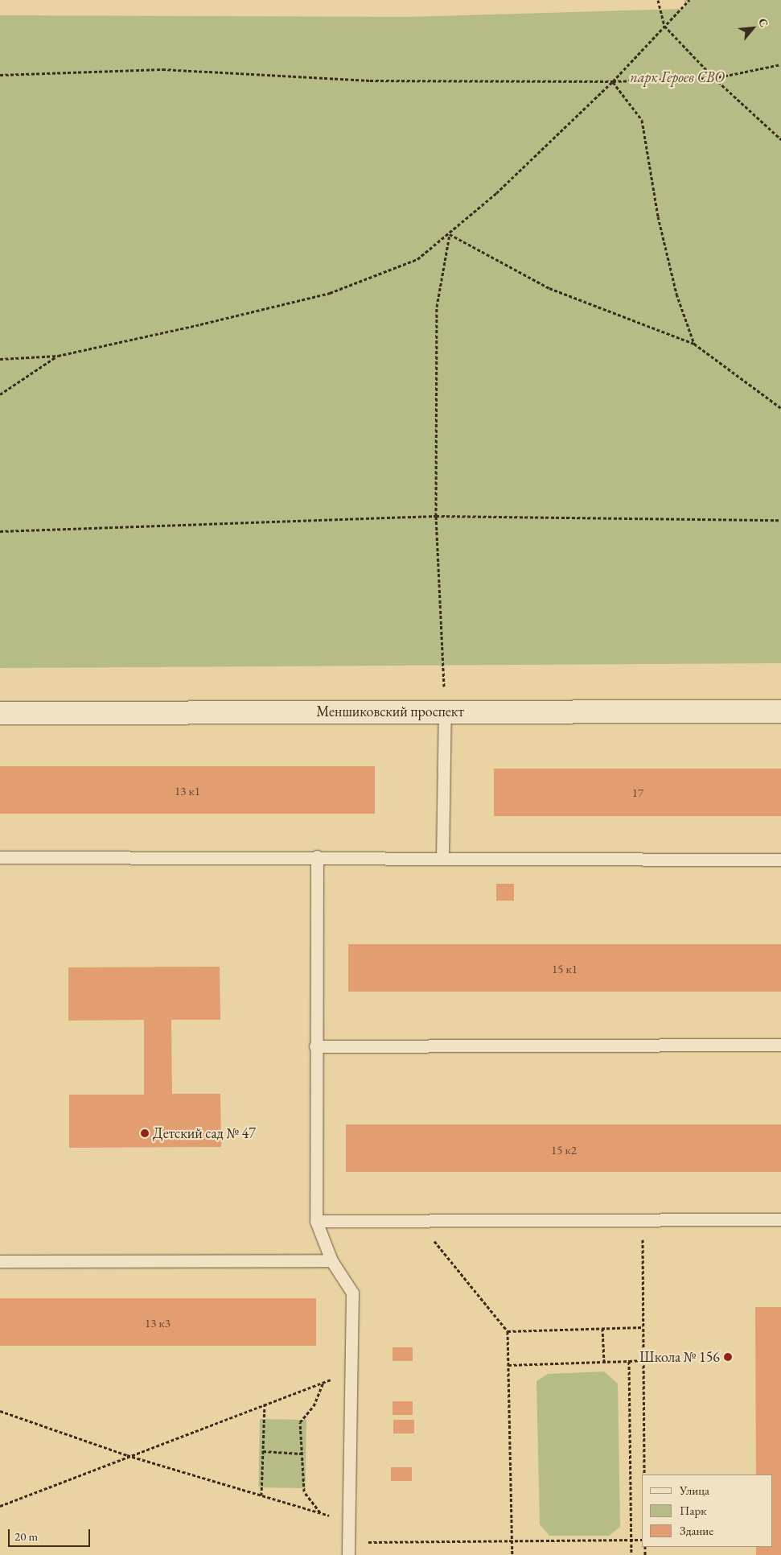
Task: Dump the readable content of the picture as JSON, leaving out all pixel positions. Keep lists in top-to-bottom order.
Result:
{
  "streets": {
    "street": ["Меншиковский проспект"]
  },
  "parks": ["парк Героев СВО"],
  "places": ["Детский сад № 47", "Школа № 156"],
  "house_numbers": [
    "13 к1",
    "17",
    "15 к1",
    "15 к2",
    "13 к3"
  ],
  "legend": ["Улица", "Парк", "Здание"],
  "scale_bar": "20 m",
  "north": "top right"
}
